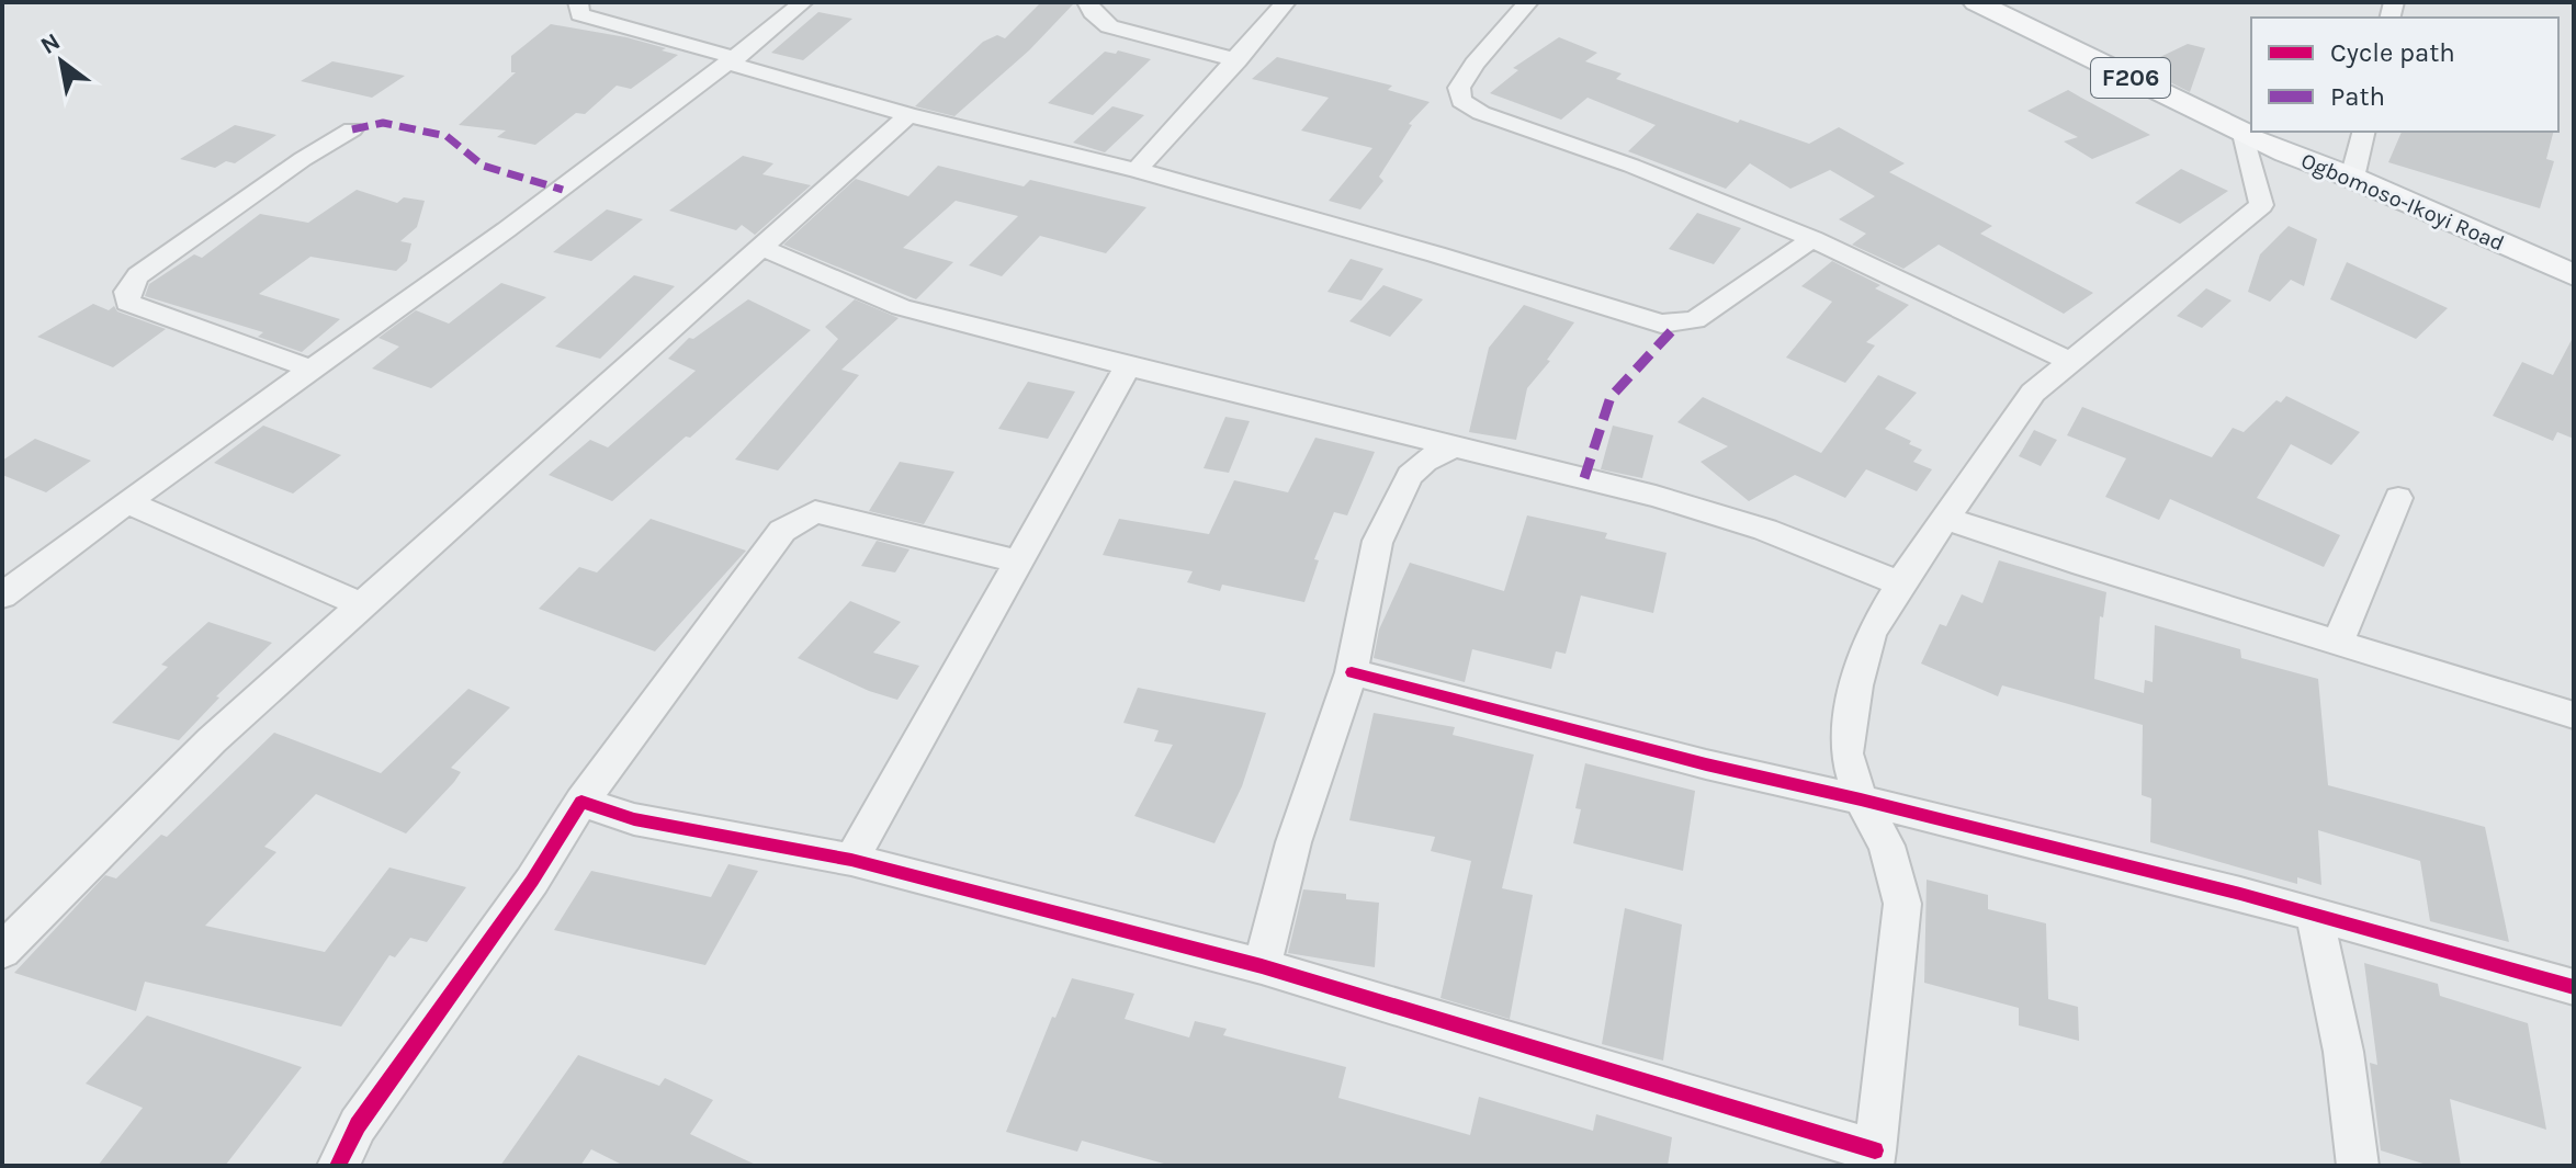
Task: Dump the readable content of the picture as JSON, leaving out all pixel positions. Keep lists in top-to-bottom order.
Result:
{
  "streets": {
    "main road": ["F206", "Ogbomoso-Ikoyi Road"]
  },
  "crossings": [
    ["F206", "Ogbomoso-Ikoyi Road"]
  ],
  "legend": ["Cycle path", "Path"],
  "north": "top left"
}
